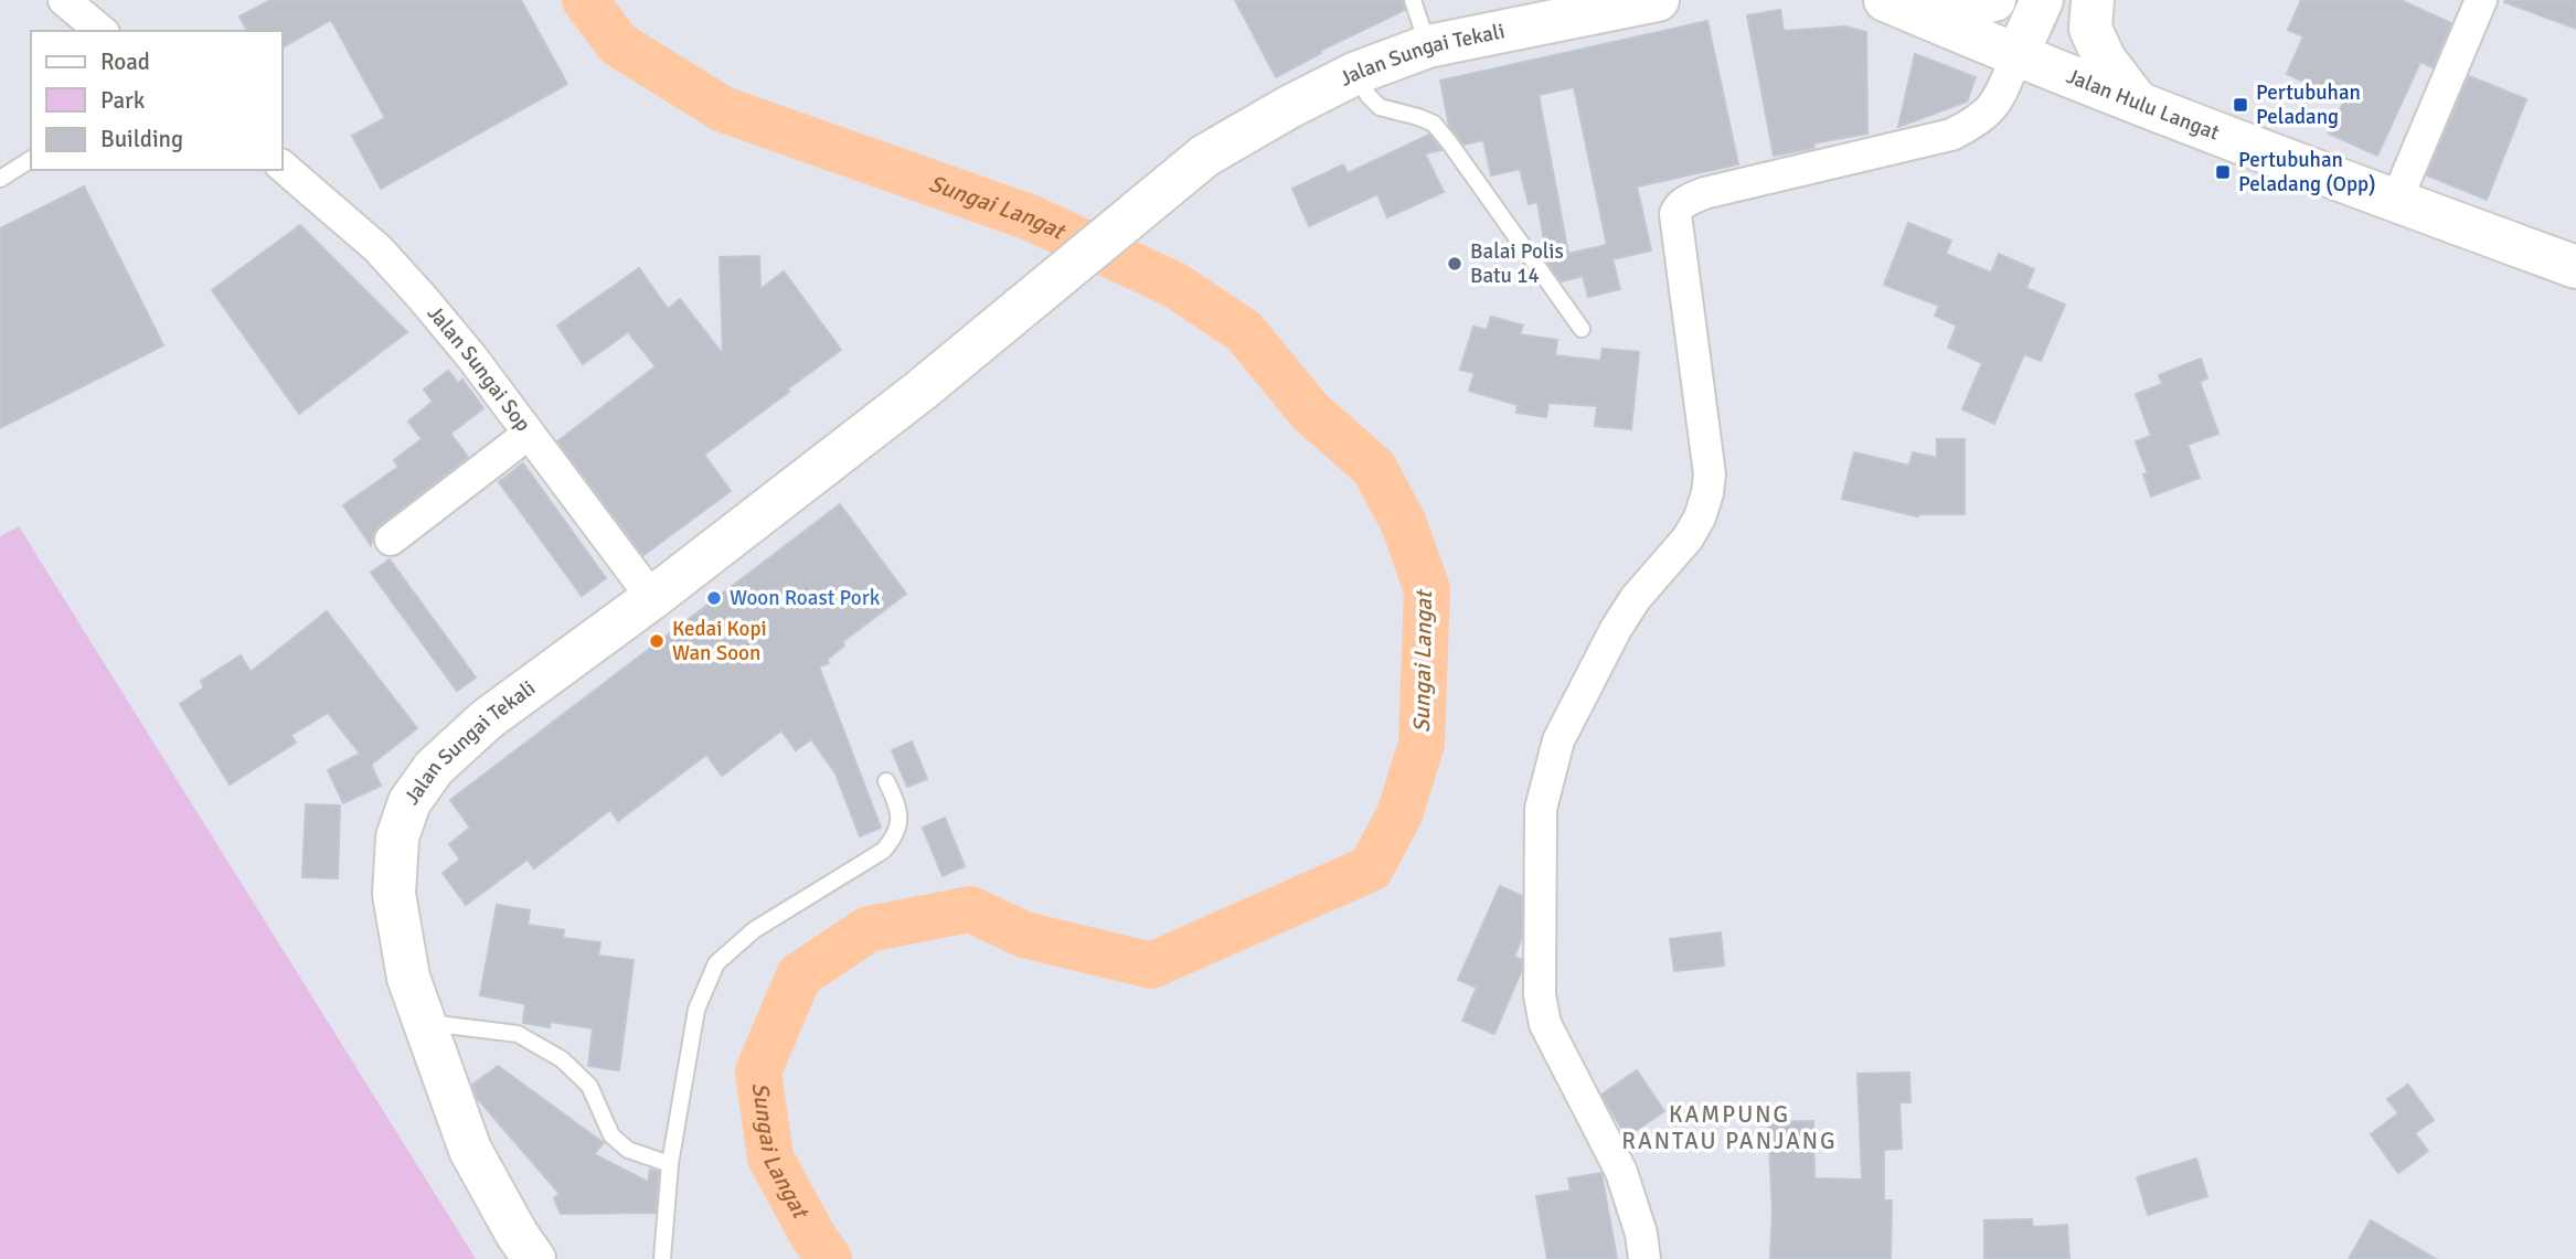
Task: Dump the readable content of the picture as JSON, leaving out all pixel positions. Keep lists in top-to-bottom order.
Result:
{
  "streets": {
    "street": ["Jalan Sungai Tekali", "Jalan Hulu Langat", "Jalan Sungai Sop"]
  },
  "crossings": [
    ["Jalan Sungai Tekali", "Jalan Sungai Sop"]
  ],
  "districts": ["KAMPUNG RANTAU PANJANG"],
  "water": ["Sungai Langat"],
  "places": {
    "transit": ["Pertubuhan Peladang", "Pertubuhan Peladang (Opp)"],
    "other": ["Balai Polis Batu 14", "Woon Roast Pork", "Kedai Kopi Wan Soon"]
  },
  "legend": ["Road", "Park", "Building"]
}
